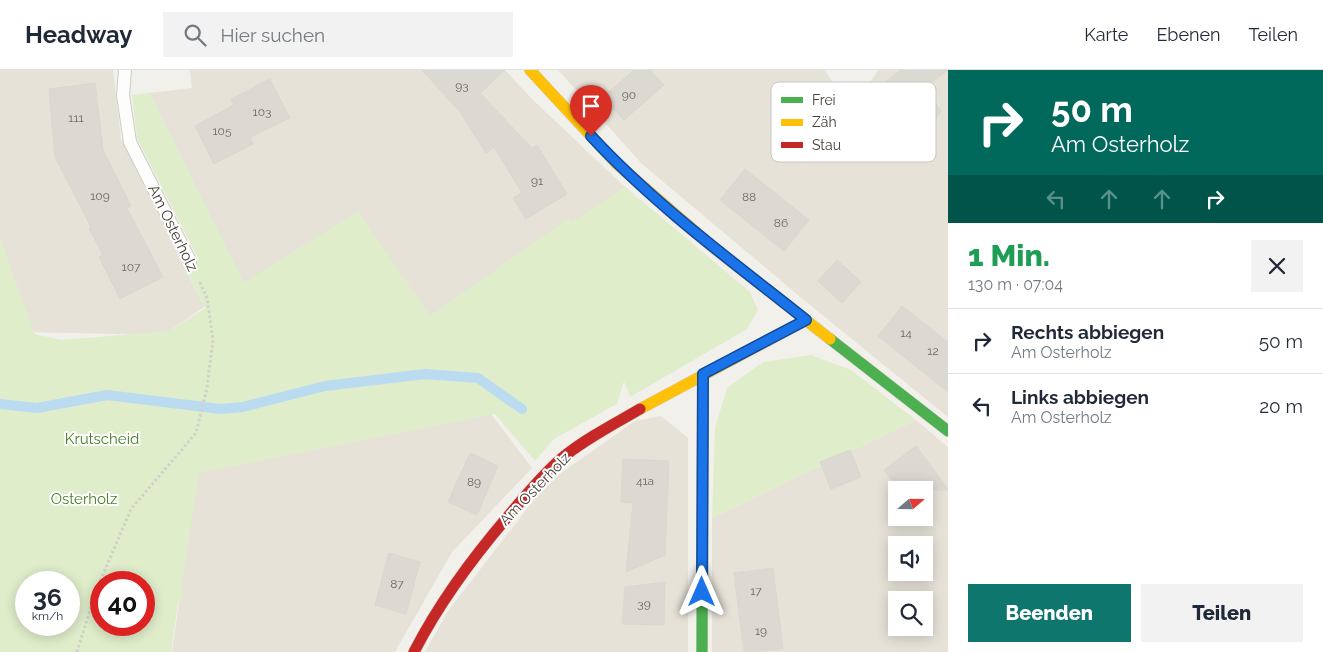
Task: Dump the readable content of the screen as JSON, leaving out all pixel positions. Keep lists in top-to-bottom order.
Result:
{
  "streets": {
    "street": ["Am Osterholz"]
  },
  "parks": ["Krutscheid", "Osterholz"],
  "house_numbers": [
    "93",
    "90",
    "103",
    "111",
    "105",
    "91",
    "109",
    "88",
    "86",
    "107",
    "14",
    "12",
    "41a",
    "89",
    "87",
    "17",
    "39",
    "19"
  ],
  "legend": ["Frei", "Zäh", "Stau"],
  "north": "right",
  "page": {
    "header": "Headway",
    "search": "Hier suchen",
    "nav": ["Karte", "Ebenen", "Teilen"],
    "turn": ["50 m", "Am Osterholz"],
    "heading": ["1 Min.", "130 m · 07:04"],
    "list": [
      {
        "name": "Rechts abbiegen",
        "note": "Am Osterholz",
        "value": "50 m"
      },
      {
        "name": "Links abbiegen",
        "note": "Am Osterholz",
        "value": "20 m"
      }
    ],
    "speed": "36 km/h",
    "limit": "40",
    "buttons": ["Beenden", "Teilen"]
  }
}
